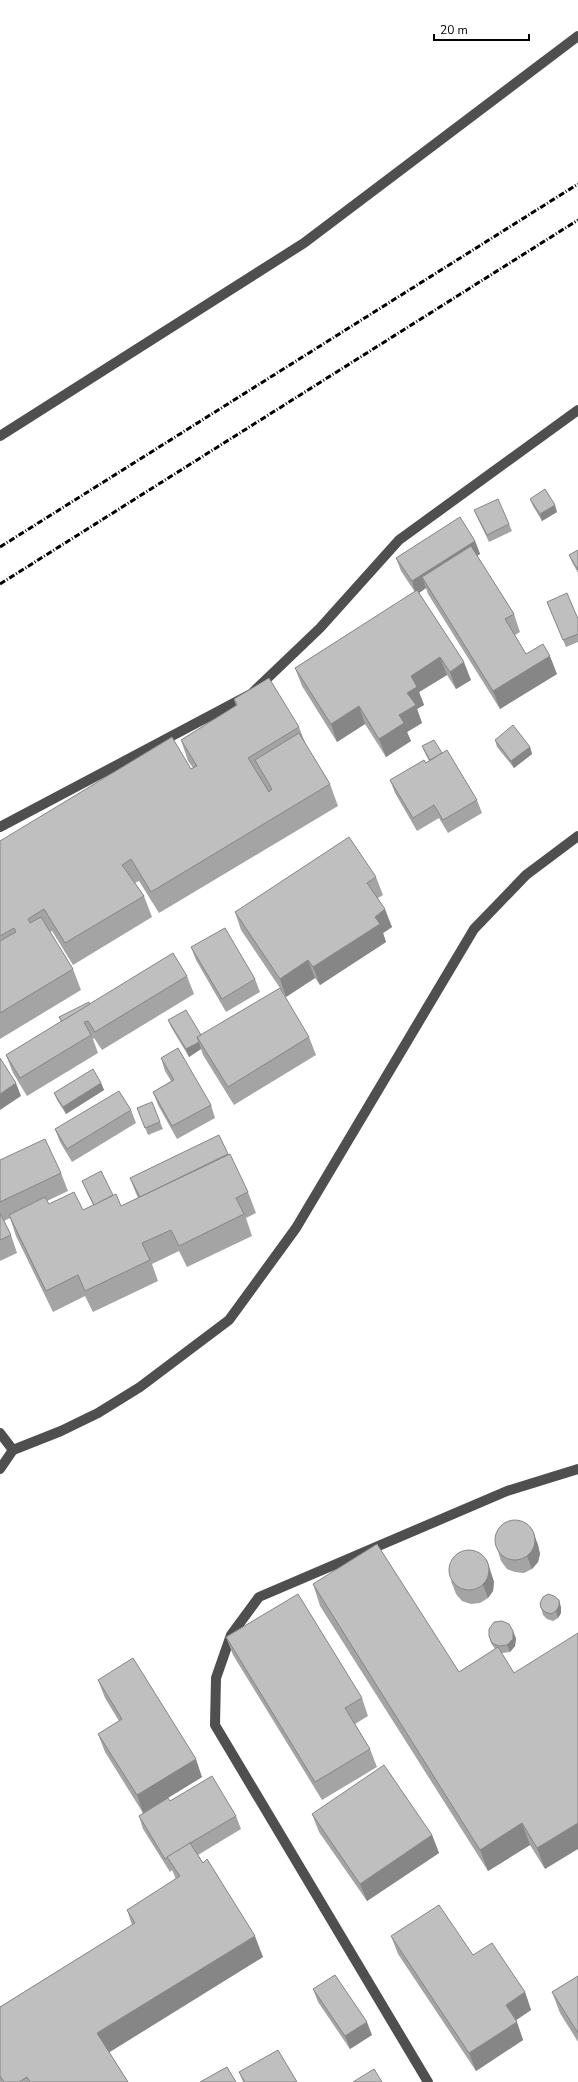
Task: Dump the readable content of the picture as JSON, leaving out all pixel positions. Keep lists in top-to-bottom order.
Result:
{
  "scale_bar": "20 m"
}
